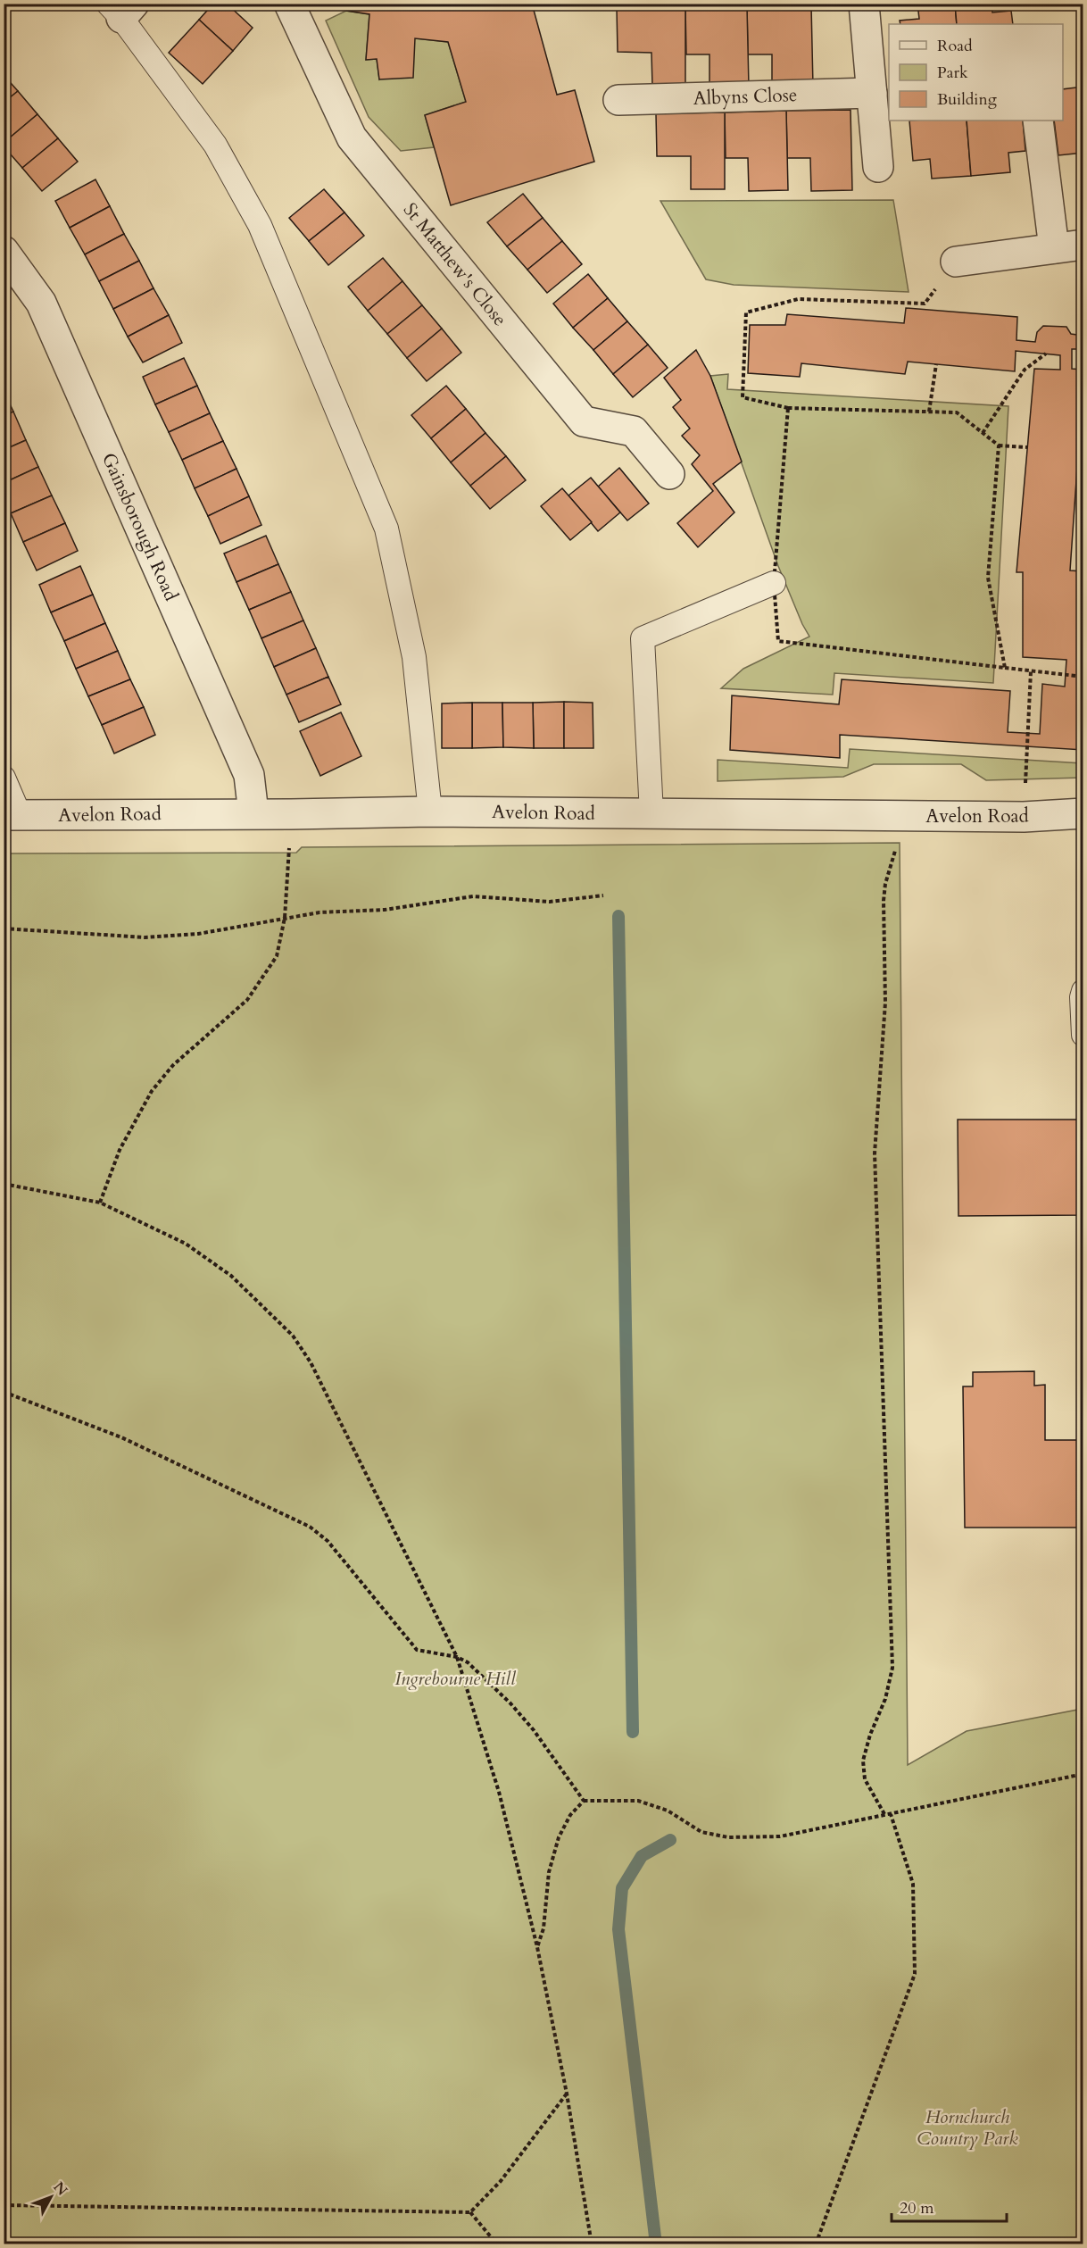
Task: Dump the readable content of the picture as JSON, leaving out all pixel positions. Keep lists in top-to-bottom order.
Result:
{
  "streets": {
    "street": [
      "Albyns Close",
      "St Matthew's Close",
      "Gainsborough Road",
      "Avelon Road"
    ]
  },
  "crossings": [
    ["Gainsborough Road", "Avelon Road"]
  ],
  "parks": ["Ingrebourne Hill", "Hornchurch Country Park"],
  "legend": ["Road", "Park", "Building"],
  "scale_bar": "20 m",
  "north": "top right"
}
